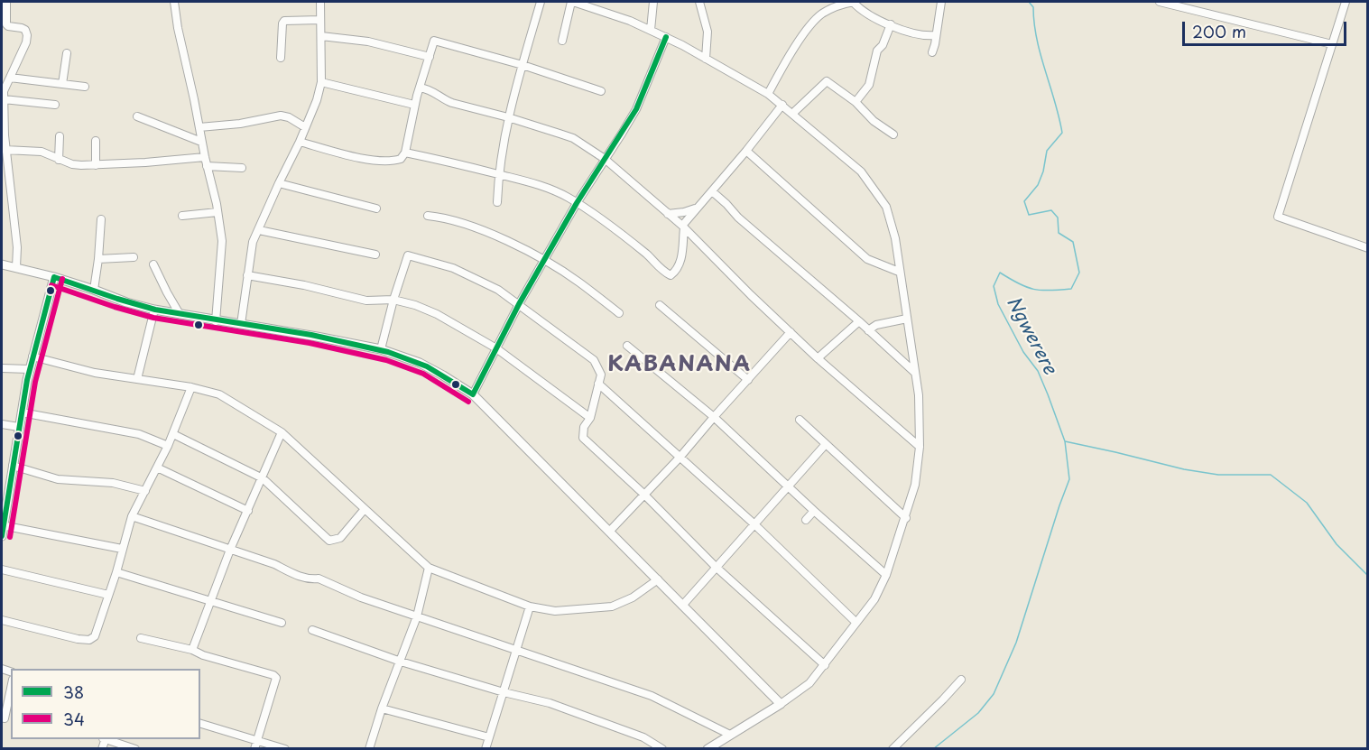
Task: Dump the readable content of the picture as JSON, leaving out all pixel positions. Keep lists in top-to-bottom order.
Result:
{
  "districts": ["KABANANA"],
  "water": ["Ngwerere"],
  "lines": ["transit line 38", "transit line 34"],
  "legend": ["38", "34"],
  "scale_bar": "200 m"
}
